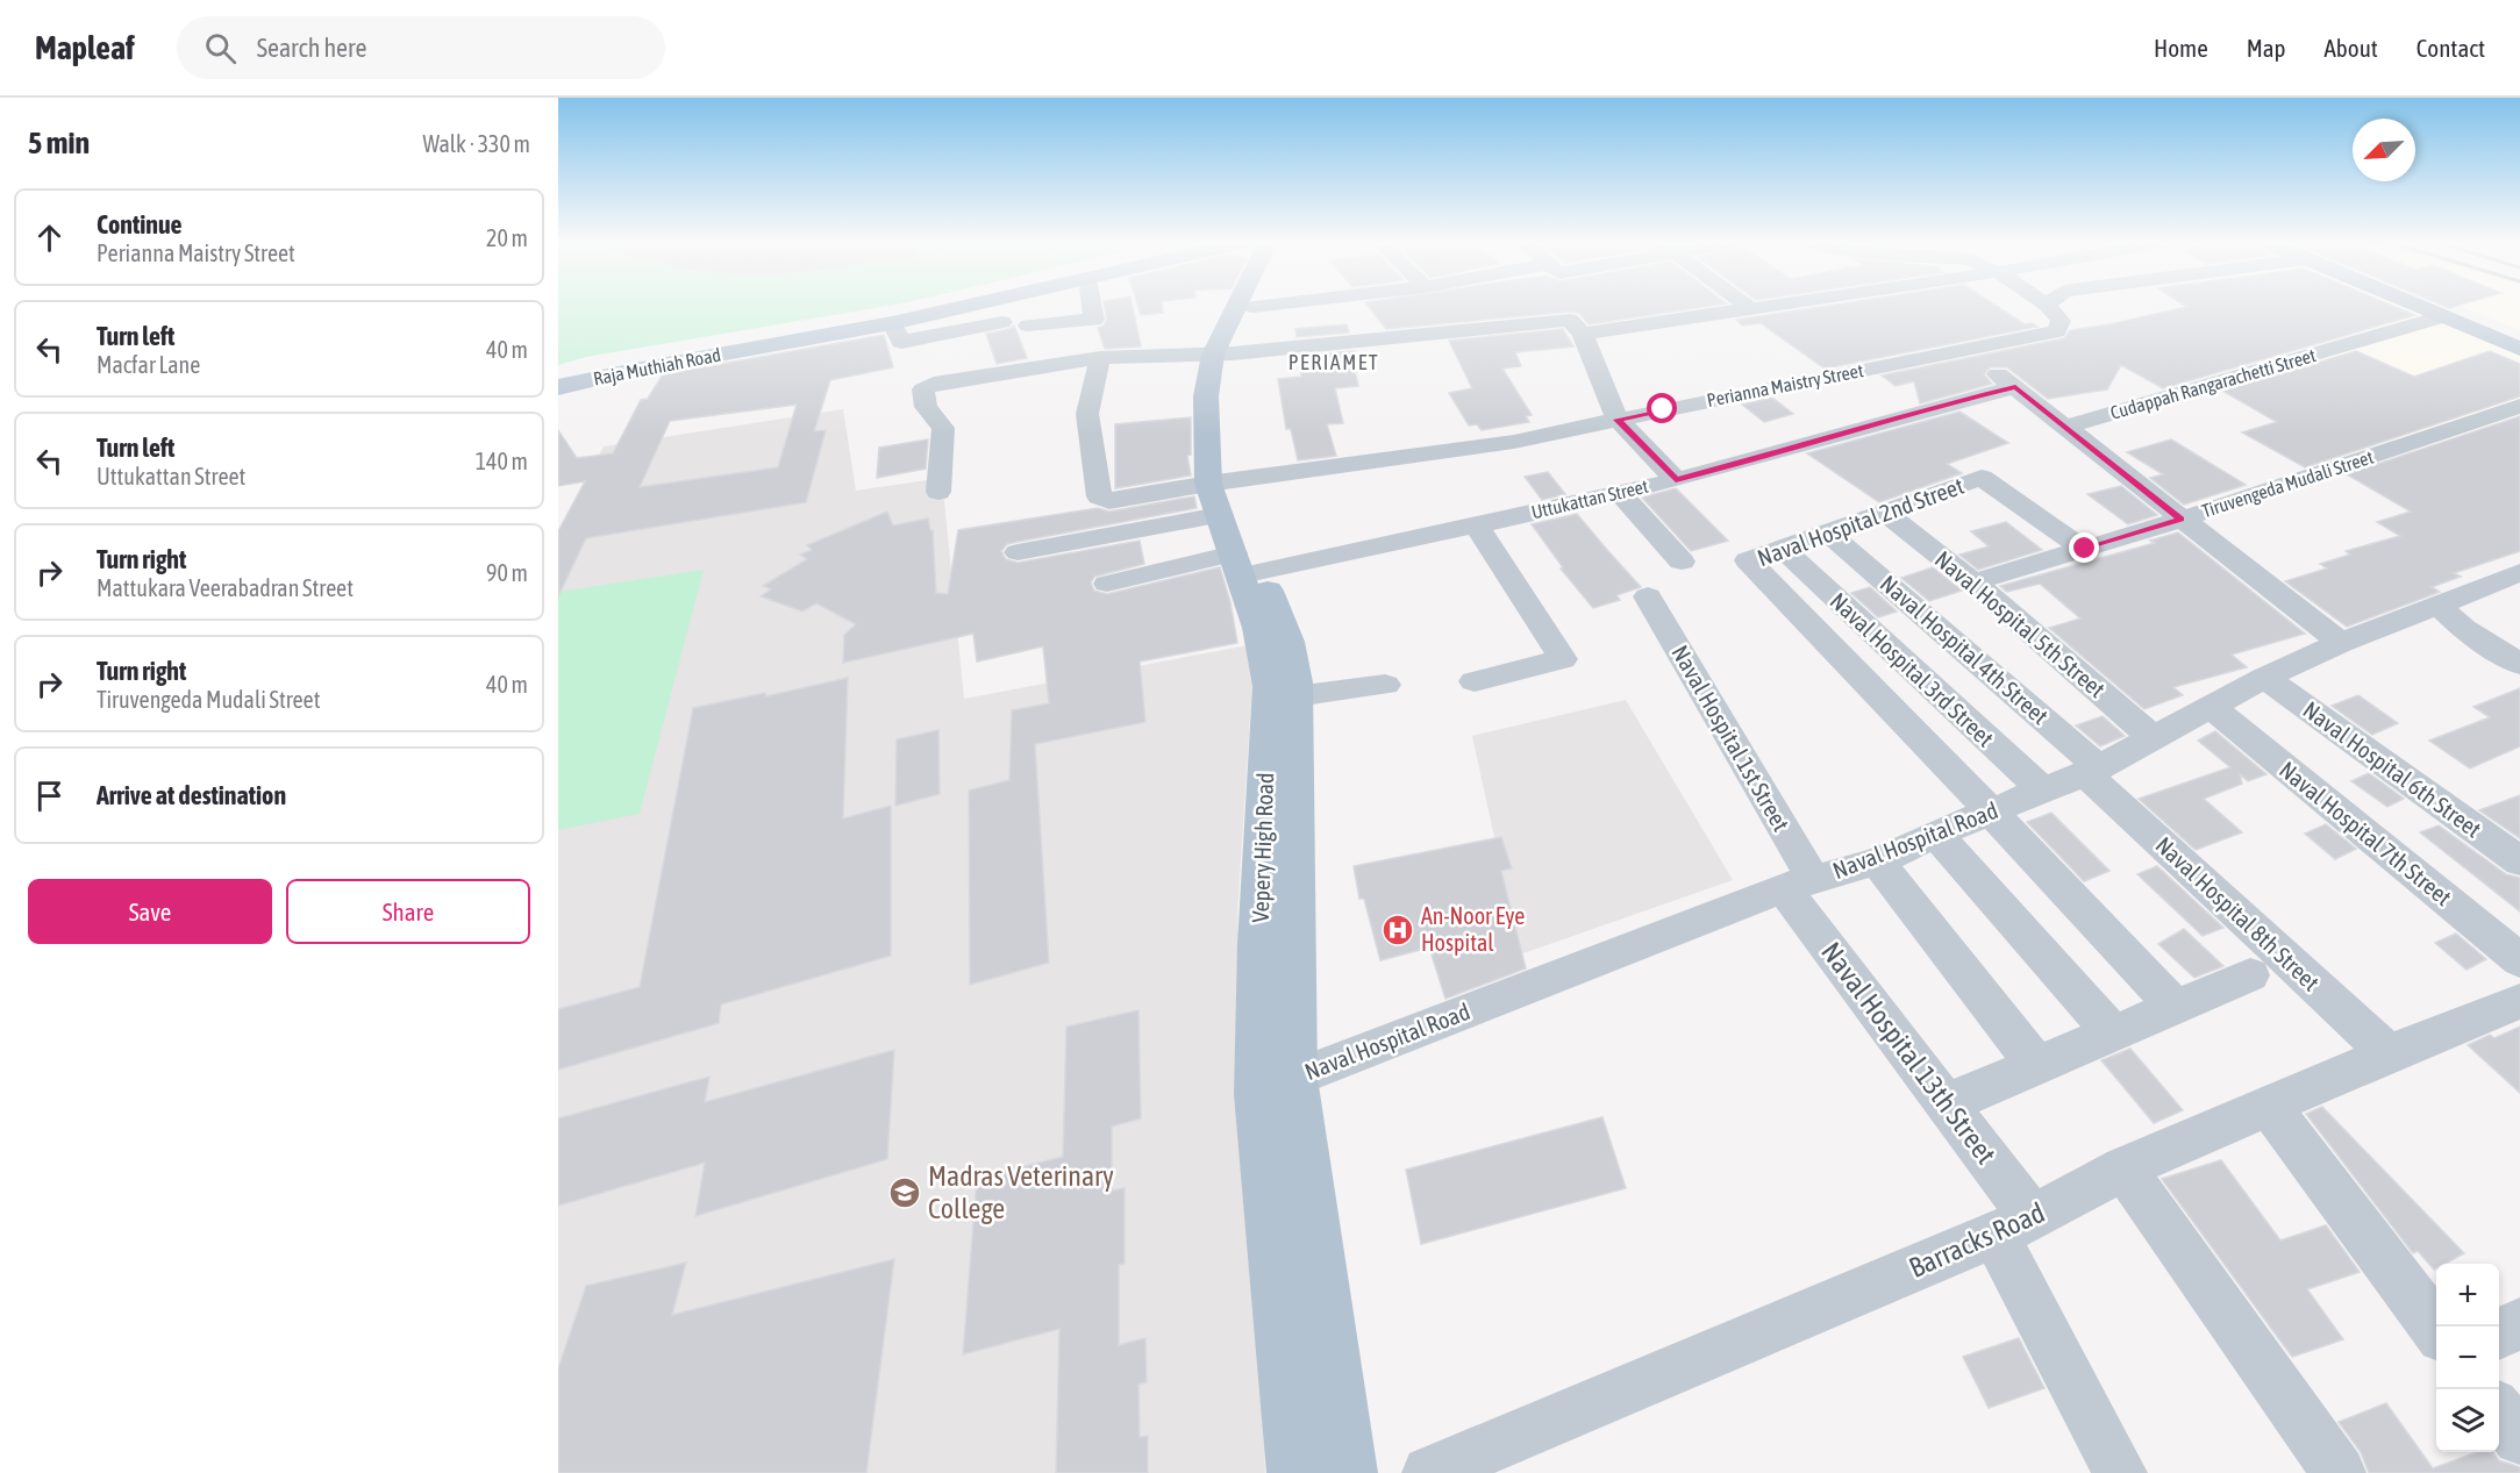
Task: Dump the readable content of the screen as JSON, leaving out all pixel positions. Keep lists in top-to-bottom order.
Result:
{
  "streets": {
    "main road": ["Raja Muthiah Road", "Vepery High Road"],
    "street": [
      "Cudappah Rangarachetti Street",
      "Perianna Maistry Street",
      "Tiruvengeda Mudali Street",
      "Uttukattan Street",
      "Naval Hospital 2nd Street",
      "Naval Hospital 5th Street",
      "Naval Hospital 4th Street",
      "Naval Hospital 3rd Street",
      "Naval Hospital 1st Street",
      "Naval Hospital 6th Street",
      "Naval Hospital 7th Street",
      "Naval Hospital Road",
      "Naval Hospital 8th Street",
      "Naval Hospital 13th Street",
      "Barracks Road"
    ]
  },
  "crossings": [
    ["Perianna Maistry Street", "Vepery High Road"],
    ["Tiruvengeda Mudali Street", "Naval Hospital 2nd Street"],
    ["Tiruvengeda Mudali Street", "Naval Hospital 5th Street"],
    ["Uttukattan Street", "Vepery High Road"],
    ["Naval Hospital 2nd Street", "Naval Hospital 5th Street"],
    ["Naval Hospital 2nd Street", "Naval Hospital 4th Street"],
    ["Naval Hospital 2nd Street", "Naval Hospital 3rd Street"],
    ["Naval Hospital 2nd Street", "Naval Hospital Road"],
    ["Naval Hospital 5th Street", "Naval Hospital Road"],
    ["Naval Hospital 4th Street", "Naval Hospital Road"],
    ["Naval Hospital 4th Street", "Naval Hospital 8th Street"],
    ["Naval Hospital 3rd Street", "Naval Hospital Road"],
    ["Naval Hospital 1st Street", "Naval Hospital Road"],
    ["Naval Hospital 1st Street", "Naval Hospital 13th Street"],
    ["Naval Hospital 6th Street", "Naval Hospital Road"],
    ["Naval Hospital 7th Street", "Naval Hospital Road"],
    ["Naval Hospital Road", "Vepery High Road"],
    ["Naval Hospital Road", "Naval Hospital 8th Street"],
    ["Naval Hospital Road", "Naval Hospital 13th Street"],
    ["Naval Hospital 8th Street", "Barracks Road"],
    ["Naval Hospital 13th Street", "Barracks Road"]
  ],
  "districts": ["PERIAMET"],
  "places": {
    "hospital": ["An-Noor Eye Hospital"],
    "school or university": ["Madras Veterinary College"]
  },
  "north": "bottom left",
  "page": {
    "header": "Mapleaf",
    "search": "Search here",
    "nav": [
      "Home",
      "Map",
      "About",
      "Contact"
    ],
    "heading": ["5 min", "Walk · 330 m"],
    "list": [
      ["Continue", "Perianna Maistry Street", "20 m"],
      ["Turn left", "Macfar Lane", "40 m"],
      ["Turn left", "Uttukattan Street", "140 m"],
      ["Turn right", "Mattukara Veerabadran Street", "90 m"],
      ["Turn right", "Tiruvengeda Mudali Street", "40 m"],
      "Arrive at destination"
    ],
    "buttons": ["Save", "Share"],
    "map_buttons": ["+", "−"]
  }
}
